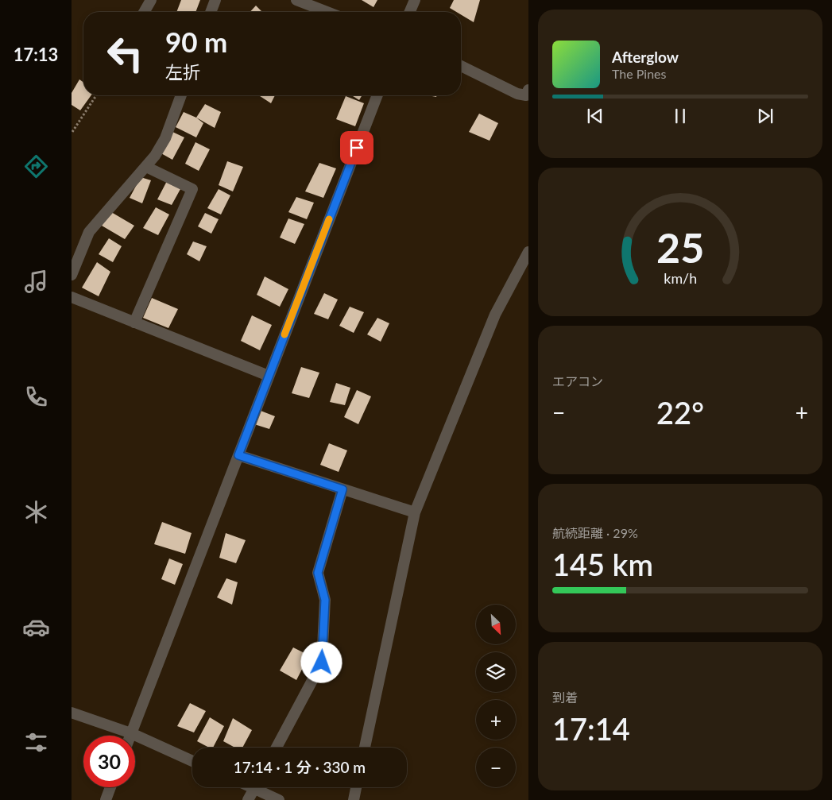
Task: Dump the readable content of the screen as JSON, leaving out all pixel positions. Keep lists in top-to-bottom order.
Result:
{
  "north": "bottom right",
  "page": {
    "tabs": "17:13",
    "turn": ["90 m", "左折"],
    "song": ["Afterglow", "The Pines"],
    "tile": [
      "エアコン",
      ["航続距離 · 29%", "145 km"],
      ["到着", "17:14"]
    ],
    "heat": ["−", "22°", "+"],
    "map_buttons": ["+", "−"],
    "limit": "30",
    "trip": "17:14 · 1 分 · 330 m",
    "gauge": ["25", "km/h"]
  }
}
